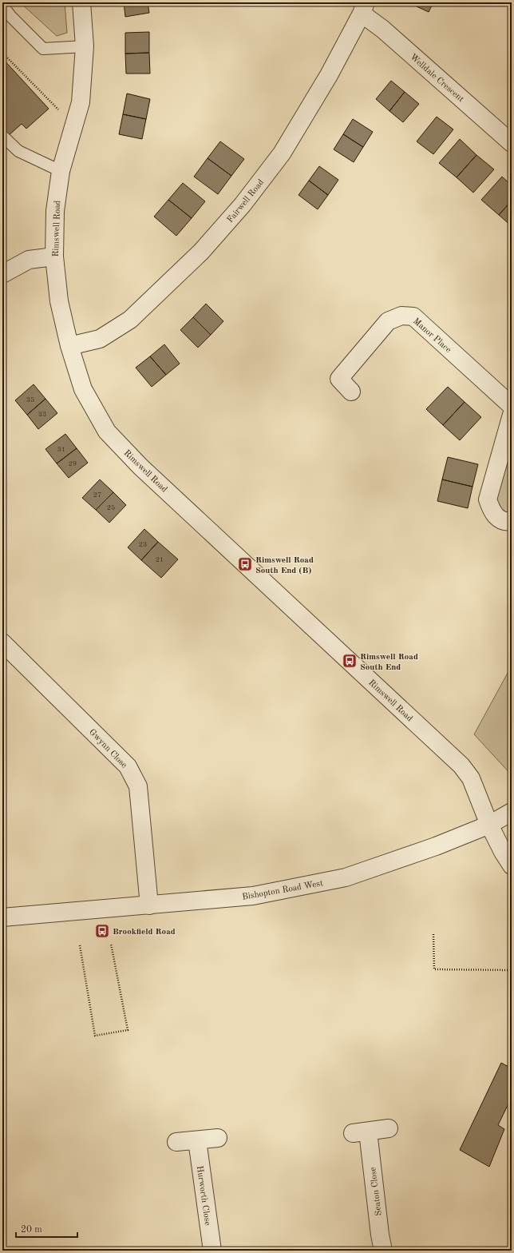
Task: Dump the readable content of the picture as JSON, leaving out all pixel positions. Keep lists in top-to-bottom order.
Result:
{
  "streets": {
    "street": [
      "Welldale Crescent",
      "Fairwell Road",
      "Rimswell Road",
      "Manor Place",
      "Gwynn Close",
      "Bishopton Road West",
      "Seaton Close",
      "Hurworth Close"
    ]
  },
  "crossings": [
    ["Welldale Crescent", "Fairwell Road"],
    ["Fairwell Road", "Rimswell Road"],
    ["Rimswell Road", "Bishopton Road West"],
    ["Gwynn Close", "Bishopton Road West"]
  ],
  "places": {
    "bus stop": ["Rimswell Road South End (B)", "Rimswell Road South End", "Brookfield Road"]
  },
  "house_numbers": [
    "35",
    "33",
    "31",
    "29",
    "27",
    "25",
    "23",
    "21"
  ],
  "scale_bar": "20 m"
}
